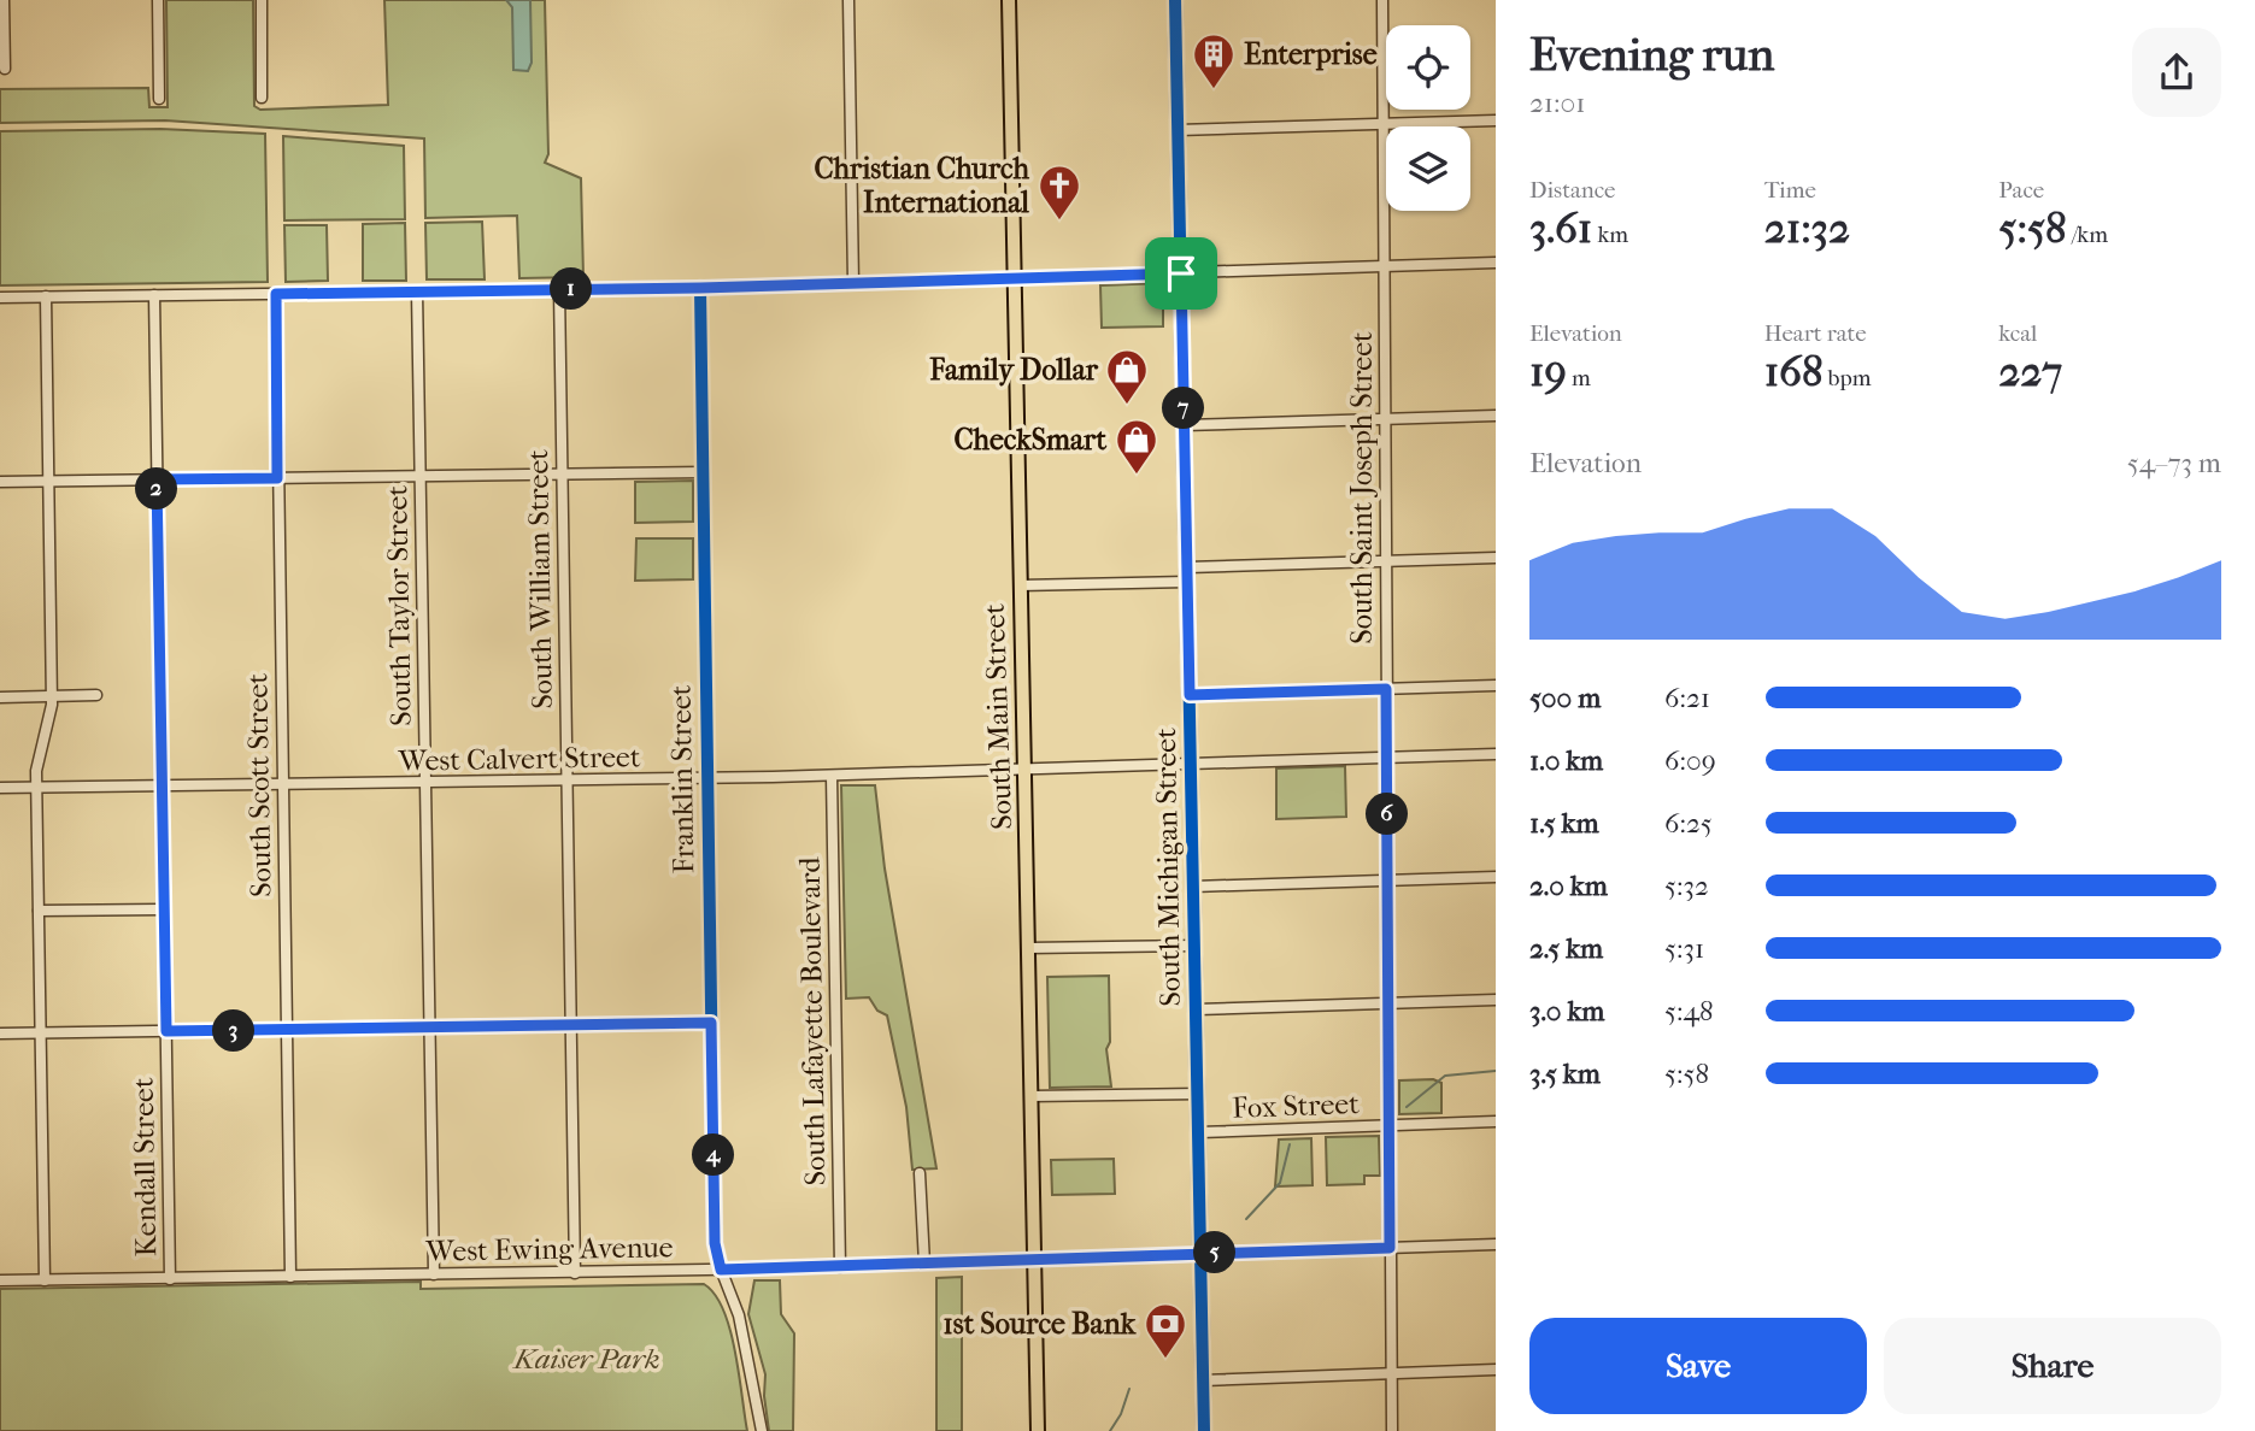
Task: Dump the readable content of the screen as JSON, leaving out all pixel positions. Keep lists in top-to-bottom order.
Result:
{
  "streets": {
    "main road": ["South Main Street", "South Michigan Street"],
    "street": [
      "South Saint Joseph Street",
      "South William Street",
      "South Taylor Street",
      "West Calvert Street",
      "Franklin Street",
      "South Scott Street",
      "South Lafayette Boulevard",
      "Fox Street",
      "Kendall Street",
      "West Ewing Avenue"
    ]
  },
  "crossings": [
    ["South Saint Joseph Street", "West Calvert Street"],
    ["South Saint Joseph Street", "Fox Street"],
    ["South Saint Joseph Street", "West Ewing Avenue"],
    ["South William Street", "West Calvert Street"],
    ["South William Street", "West Ewing Avenue"],
    ["South Taylor Street", "West Calvert Street"],
    ["South Taylor Street", "West Ewing Avenue"],
    ["South Main Street", "West Calvert Street"],
    ["South Main Street", "West Ewing Avenue"],
    ["West Calvert Street", "Franklin Street"],
    ["West Calvert Street", "South Scott Street"],
    ["West Calvert Street", "South Michigan Street"],
    ["West Calvert Street", "South Lafayette Boulevard"],
    ["West Calvert Street", "Kendall Street"],
    ["Franklin Street", "West Ewing Avenue"],
    ["South Scott Street", "West Ewing Avenue"],
    ["South Michigan Street", "Fox Street"],
    ["South Michigan Street", "West Ewing Avenue"],
    ["South Lafayette Boulevard", "West Ewing Avenue"],
    ["Kendall Street", "West Ewing Avenue"]
  ],
  "parks": ["Kaiser Park"],
  "places": {
    "building": ["Enterprise"],
    "church": ["Christian Church International"],
    "shop": ["Family Dollar", "CheckSmart"],
    "bank": ["1st Source Bank"]
  },
  "page": {
    "heading": ["Evening run", "21:01"],
    "stats": [
      ["Distance", "3.61 km"],
      ["Time", "21:32"],
      ["Pace", "5:58 /km"],
      ["Elevation", "19 m"],
      ["Heart rate", "168 bpm"],
      ["kcal", "227"]
    ],
    "pins": [
      "1",
      "7",
      "2",
      "6",
      "3",
      "4",
      "5"
    ],
    "chart": ["Elevation", "54–73 m"],
    "list": [
      {
        "name": "500 m",
        "note": "6:21"
      },
      {
        "name": "1.0 km",
        "note": "6:09"
      },
      {
        "name": "1.5 km",
        "note": "6:25"
      },
      {
        "name": "2.0 km",
        "note": "5:32"
      },
      {
        "name": "2.5 km",
        "note": "5:31"
      },
      {
        "name": "3.0 km",
        "note": "5:48"
      },
      {
        "name": "3.5 km",
        "note": "5:58"
      }
    ],
    "buttons": ["Save", "Share"]
  }
}
